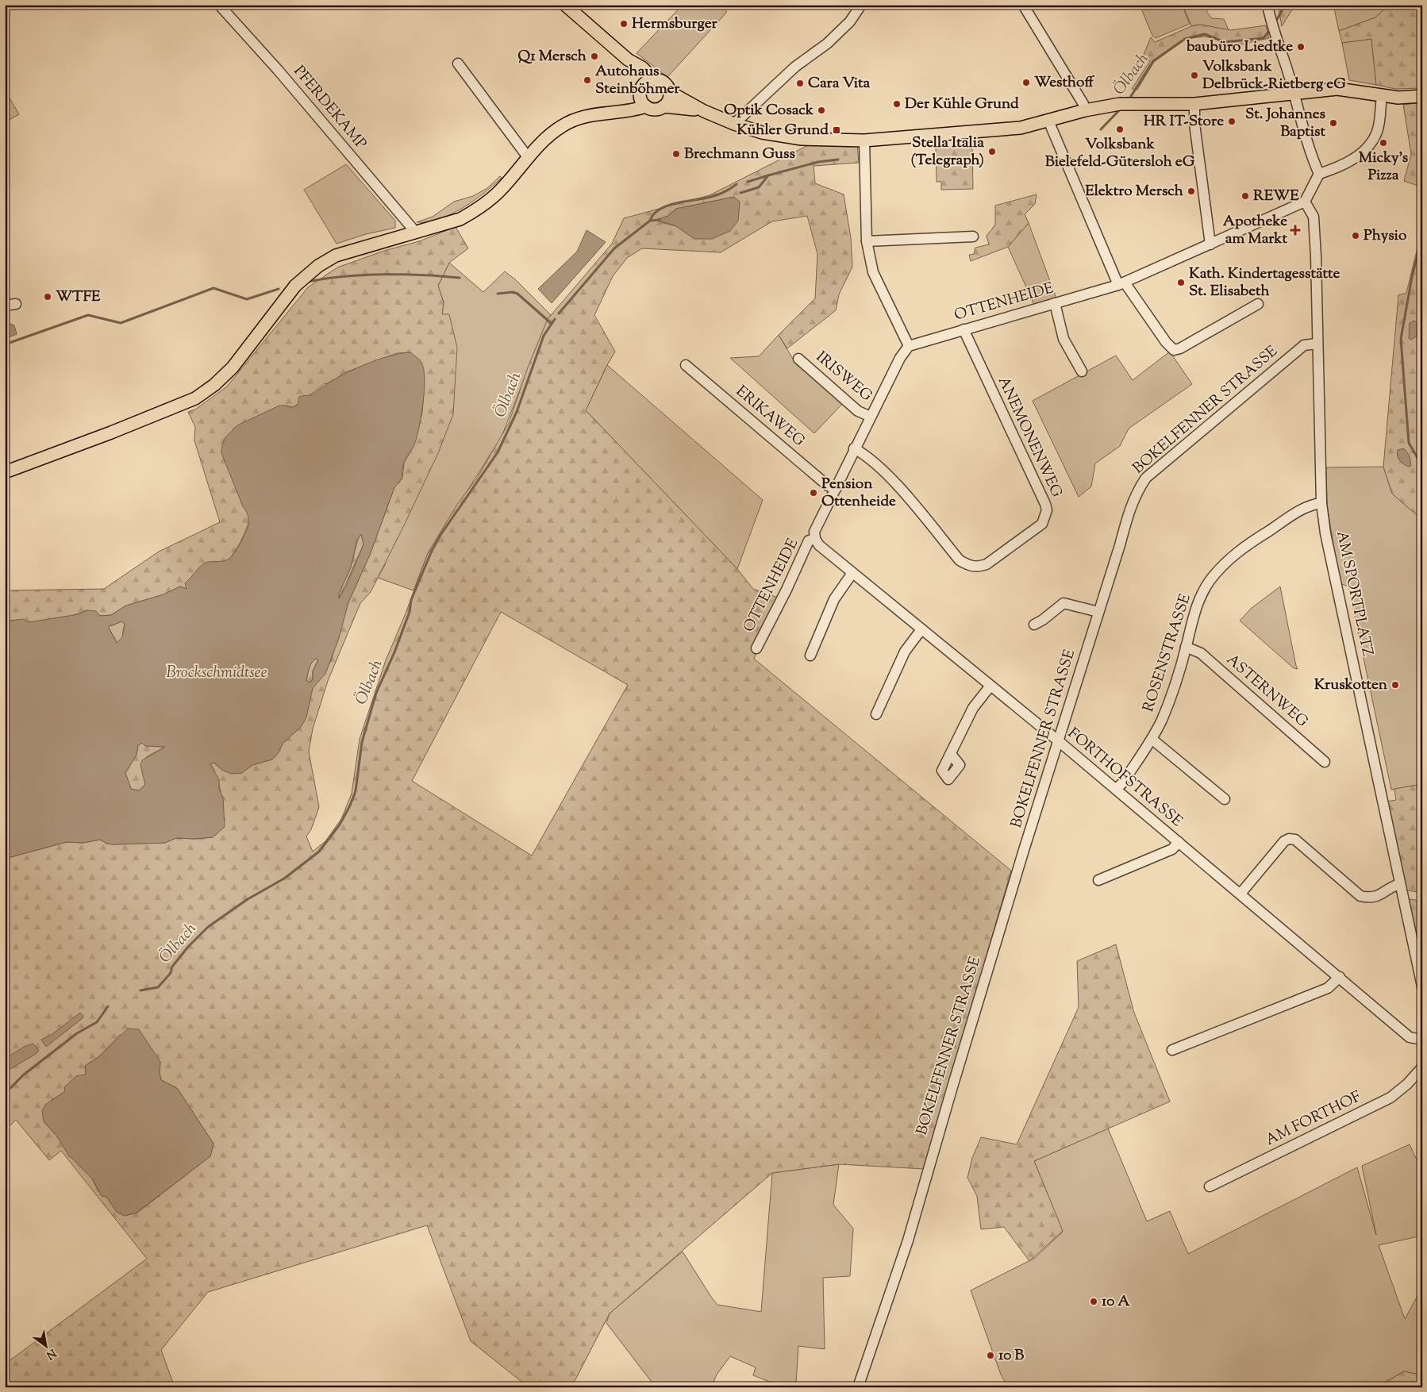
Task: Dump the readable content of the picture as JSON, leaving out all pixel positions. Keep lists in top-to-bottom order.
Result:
{
  "streets": {
    "street": [
      "PFERDEKAMP",
      "OTTENHEIDE",
      "IRISWEG",
      "BOKELFENNER STRASSE",
      "ERIKAWEG",
      "ANEMONENWEG",
      "AM SPORTPLATZ",
      "ROSENSTRASSE",
      "ASTERNWEG",
      "FORTHOFSTRASSE",
      "AM FORTHOF"
    ]
  },
  "crossings": [
    ["OTTENHEIDE", "IRISWEG"],
    ["OTTENHEIDE", "ERIKAWEG"],
    ["OTTENHEIDE", "ANEMONENWEG"],
    ["OTTENHEIDE", "FORTHOFSTRASSE"],
    ["BOKELFENNER STRASSE", "AM SPORTPLATZ"],
    ["BOKELFENNER STRASSE", "FORTHOFSTRASSE"],
    ["AM SPORTPLATZ", "ROSENSTRASSE"],
    ["ROSENSTRASSE", "ASTERNWEG"],
    ["ROSENSTRASSE", "FORTHOFSTRASSE"]
  ],
  "water": ["Ölbach", "Brockschmidtsee"],
  "places": {
    "other": [
      "Hermsburger",
      "baubüro Liedtke",
      "Q1 Mersch",
      "Volksbank Delbrück-Rietberg eG",
      "Autohaus Steinböhmer",
      "Westhoff",
      "Cara Vita",
      "Der Kühle Grund",
      "Optik Cosack",
      "HR IT-Store",
      "St. Johannes Baptist",
      "Volksbank Bielefeld-Gütersloh eG",
      "Micky's Pizza",
      "Stella Italia (Telegraph)",
      "Brechmann Guss",
      "Elektro Mersch",
      "REWE",
      "Physio",
      "Kath. Kindertagesstätte St. Elisabeth",
      "WTFE",
      "Pension Ottenheide",
      "Kruskotten",
      "10 A",
      "10 B"
    ],
    "transit": ["Kühler Grund"],
    "health": ["Apotheke am Markt"]
  },
  "north": "bottom right"
}
